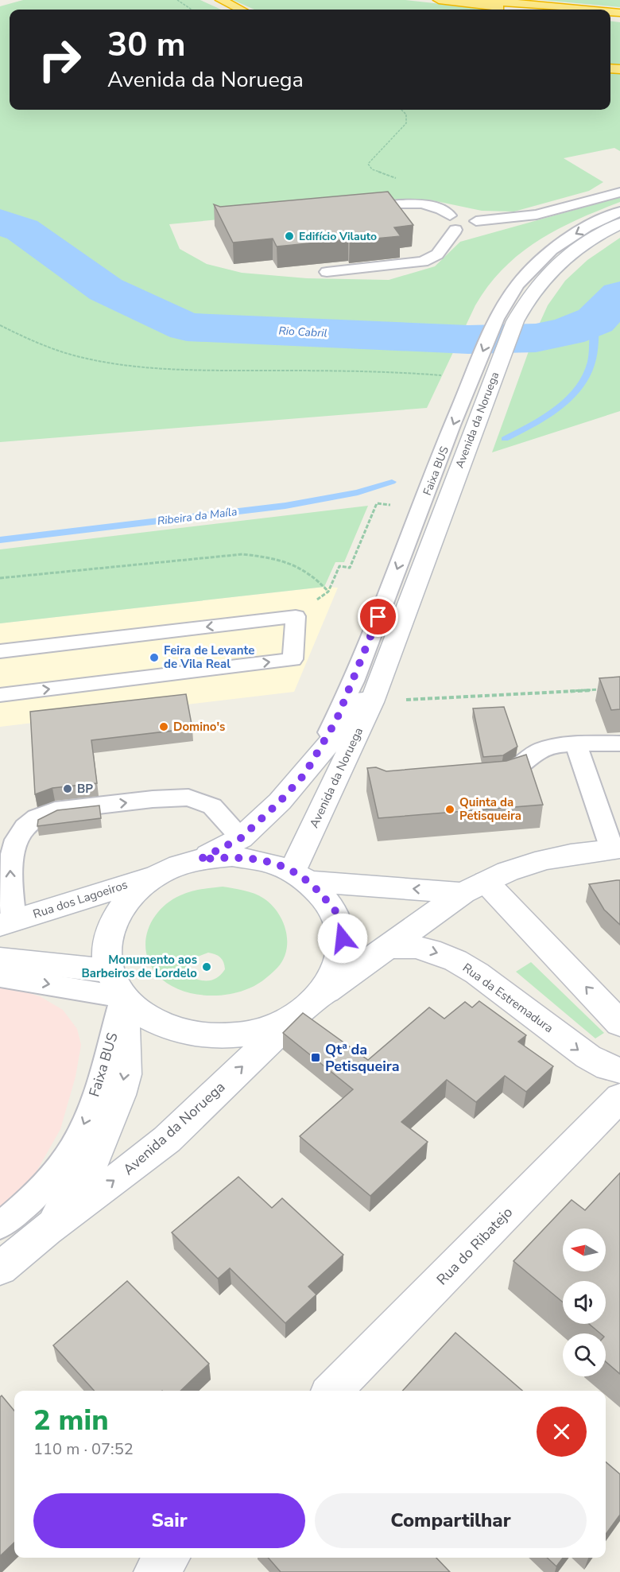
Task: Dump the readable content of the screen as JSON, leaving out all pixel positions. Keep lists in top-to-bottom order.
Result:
{
  "streets": {
    "main road": [
      "Avenida da Noruega",
      "Rua dos Lagoeiros",
      "Rua da Estremadura",
      "Rua do Ribatejo"
    ],
    "lane": ["Faixa BUS"]
  },
  "crossings": [
    ["Avenida da Noruega", "Faixa BUS"],
    ["Avenida da Noruega", "Rua dos Lagoeiros"]
  ],
  "one_way": ["Faixa BUS"],
  "water": ["Rio Cabril", "Ribeira da Maíla"],
  "places": {
    "other": [
      "Edifício Vilauto",
      "Feira de Levante de Vila Real",
      "Domino's",
      "BP",
      "Quinta da Petisqueira",
      "Monumento aos Barbeiros de Lordelo"
    ],
    "transit": ["Qtª da Petisqueira"]
  },
  "north": "left",
  "page": {
    "turn": ["30 m", "Avenida da Noruega"],
    "heading": ["2 min", "110 m · 07:52"],
    "buttons": ["Sair", "Compartilhar"]
  }
}
